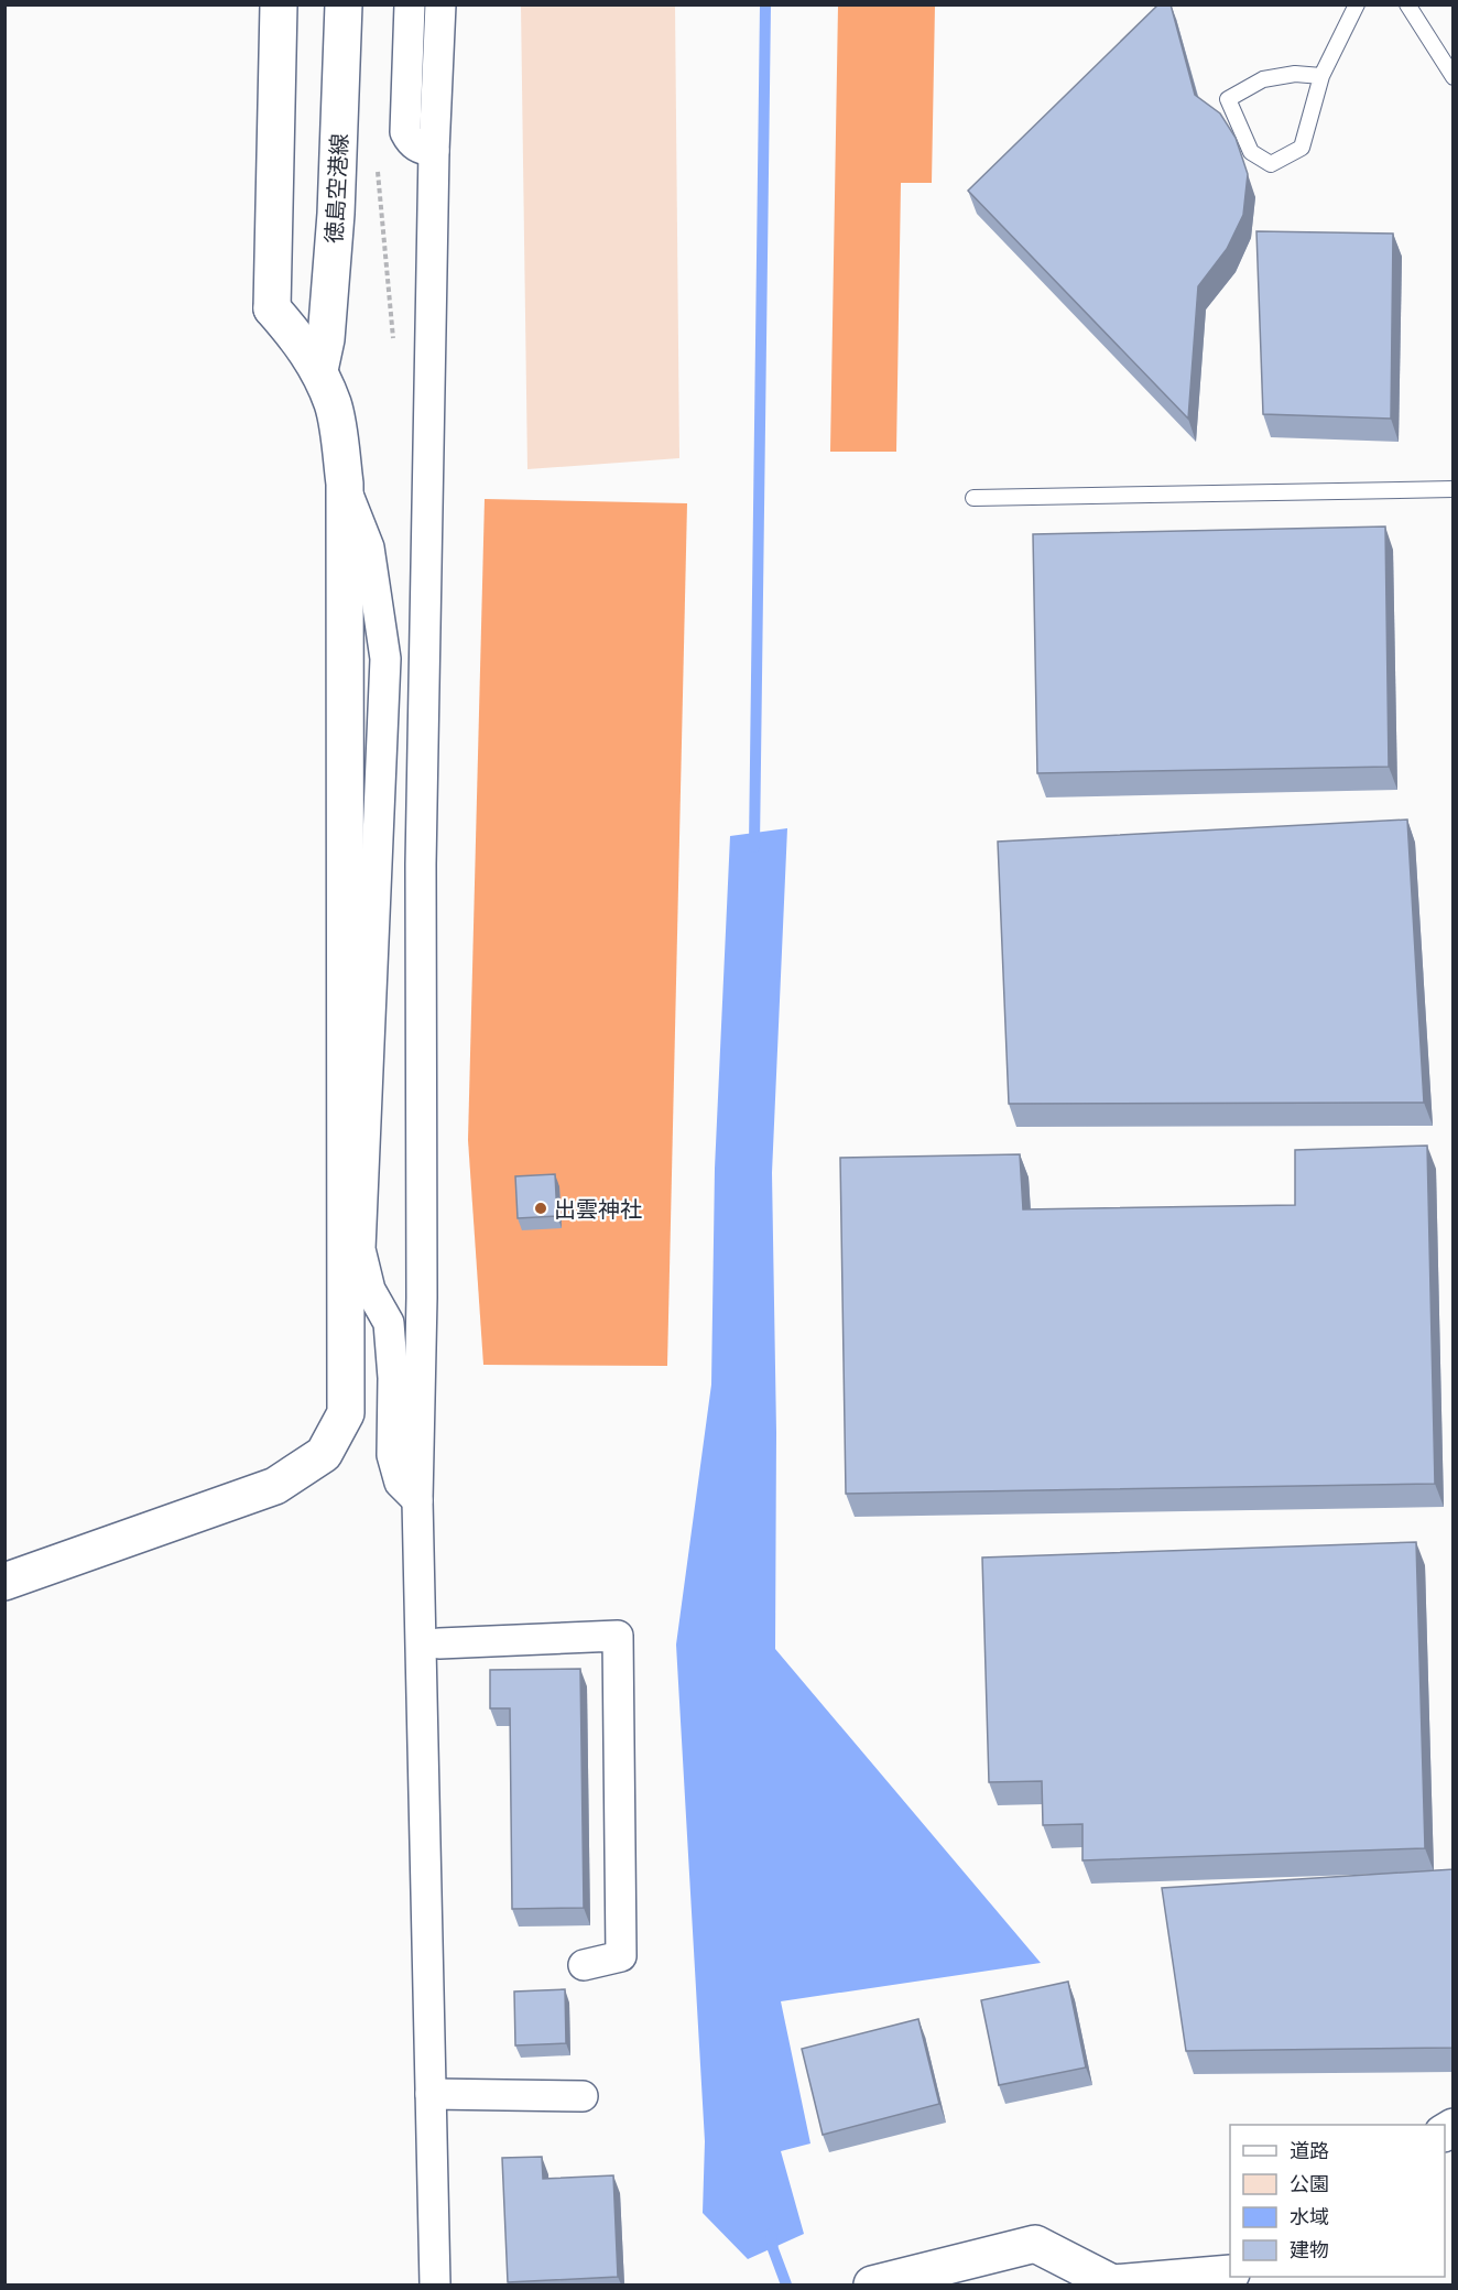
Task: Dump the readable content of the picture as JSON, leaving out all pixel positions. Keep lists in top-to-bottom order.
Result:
{
  "streets": {
    "street": ["徳島空港線"]
  },
  "places": ["出雲神社"],
  "legend": [
    "道路",
    "公園",
    "水域",
    "建物"
  ]
}
